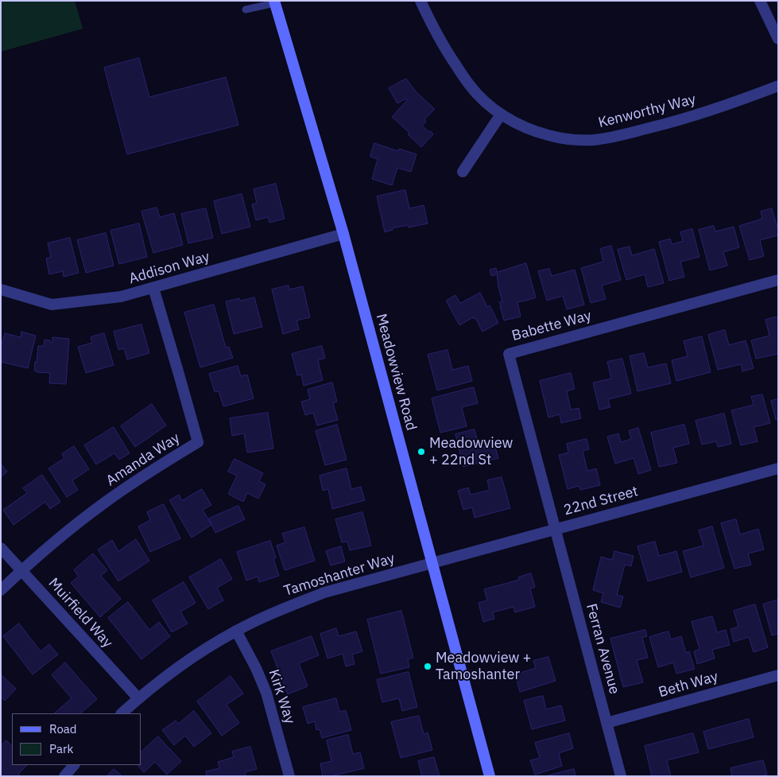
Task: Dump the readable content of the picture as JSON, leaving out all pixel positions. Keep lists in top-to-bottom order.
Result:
{
  "streets": {
    "main road": ["Meadowview Road"],
    "street": [
      "Kenworthy Way",
      "Addison Way",
      "Babette Way",
      "Amanda Way",
      "22nd Street",
      "Tamoshanter Way",
      "Muirfield Way",
      "Ferran Avenue",
      "Beth Way",
      "Kirk Way"
    ]
  },
  "crossings": [
    ["Addison Way", "Meadowview Road"],
    ["Addison Way", "Amanda Way"],
    ["Babette Way", "22nd Street"],
    ["Babette Way", "Ferran Avenue"],
    ["Meadowview Road", "22nd Street"],
    ["Meadowview Road", "Tamoshanter Way"],
    ["Amanda Way", "Muirfield Way"],
    ["22nd Street", "Tamoshanter Way"],
    ["22nd Street", "Ferran Avenue"],
    ["Tamoshanter Way", "Muirfield Way"],
    ["Tamoshanter Way", "Kirk Way"],
    ["Ferran Avenue", "Beth Way"]
  ],
  "places": ["Meadowview + 22nd St", "Meadowview + Tamoshanter"],
  "legend": ["Road", "Park"]
}
